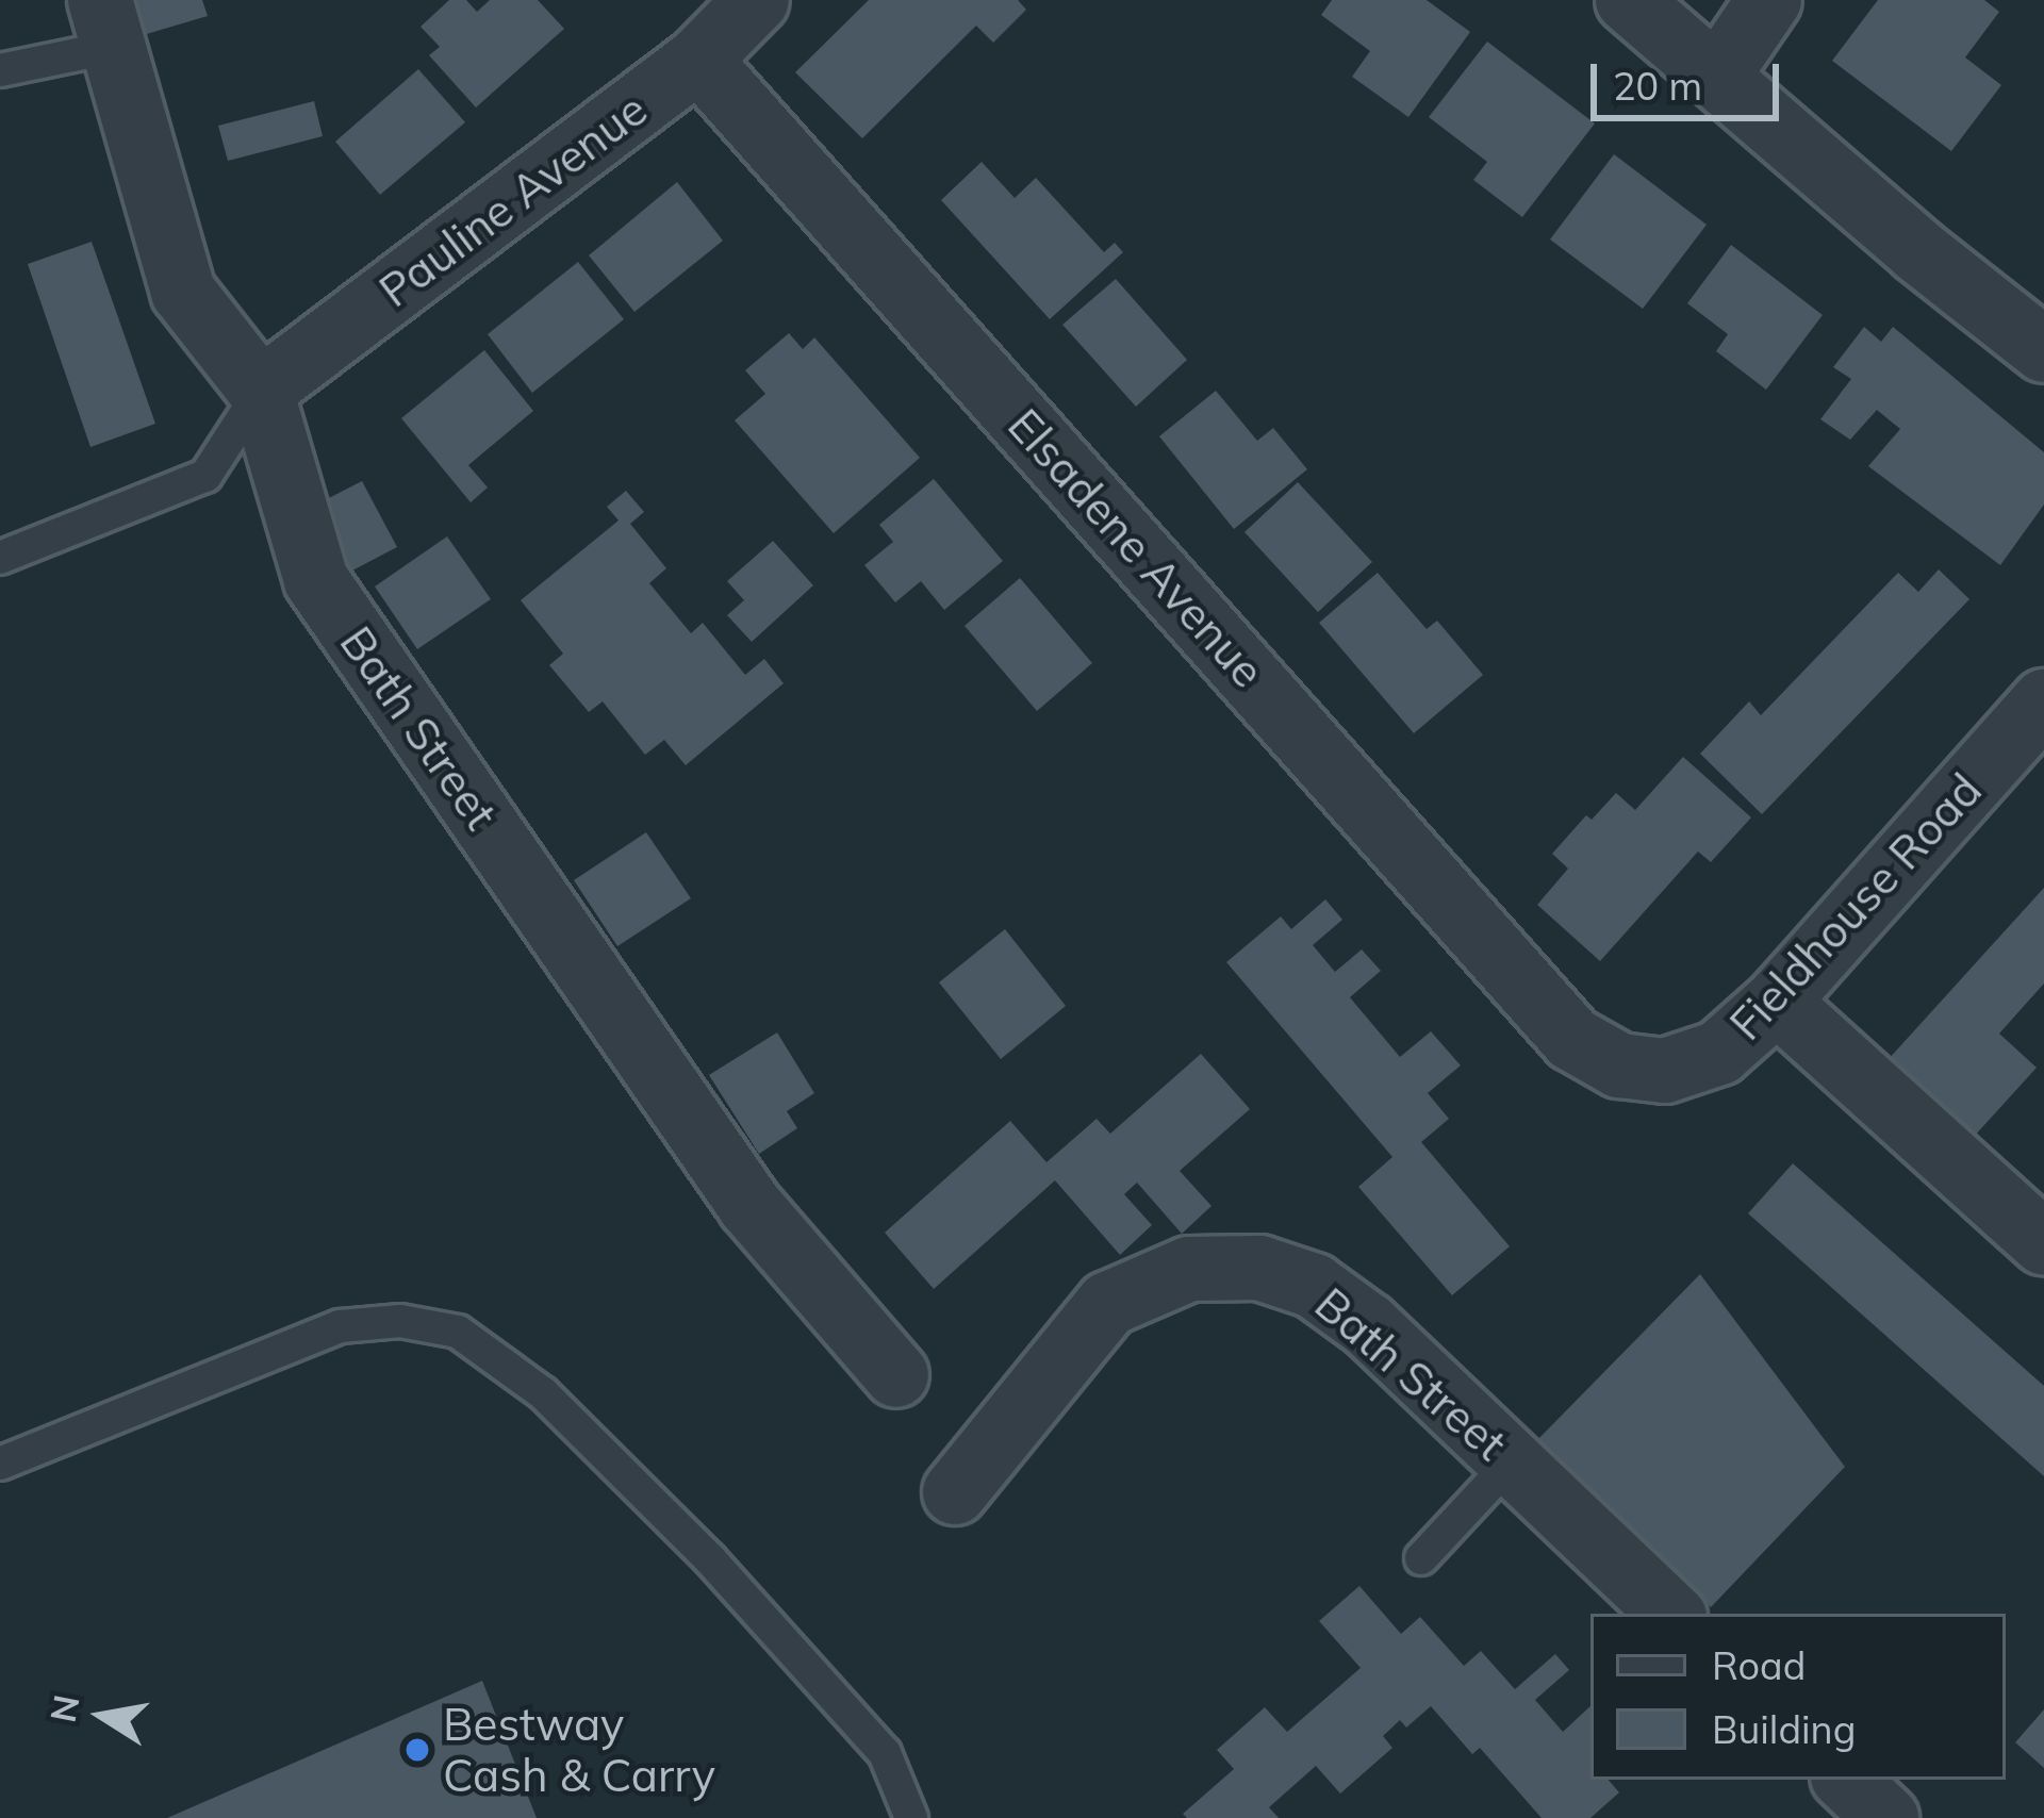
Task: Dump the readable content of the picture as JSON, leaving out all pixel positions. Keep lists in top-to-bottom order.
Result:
{
  "streets": {
    "street": [
      "Pauline Avenue",
      "Elsadene Avenue",
      "Bath Street",
      "Fieldhouse Road"
    ]
  },
  "crossings": [
    ["Pauline Avenue", "Elsadene Avenue"],
    ["Pauline Avenue", "Bath Street"],
    ["Elsadene Avenue", "Fieldhouse Road"]
  ],
  "places": ["Bestway Cash & Carry"],
  "legend": ["Road", "Building"],
  "scale_bar": "20 m",
  "north": "left"
}
